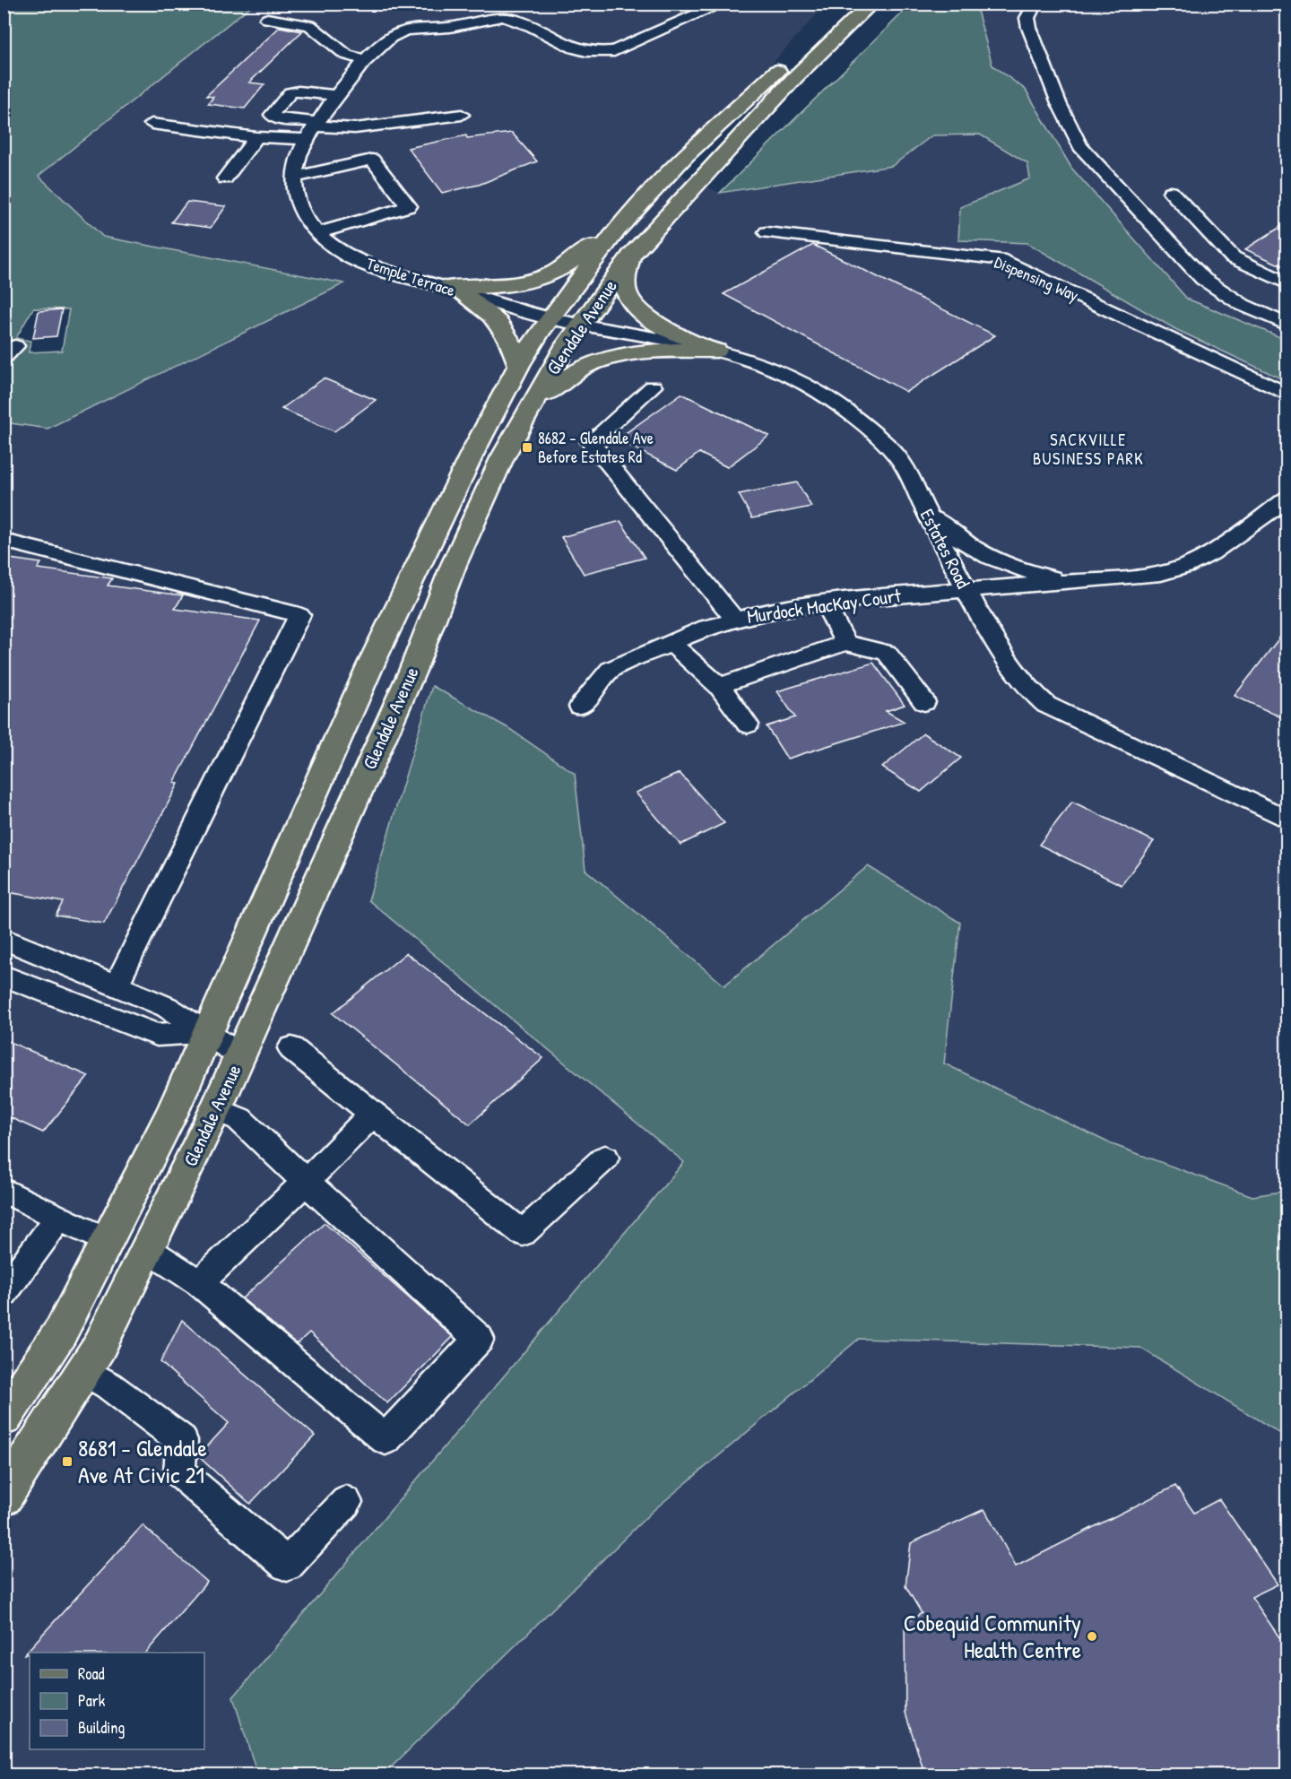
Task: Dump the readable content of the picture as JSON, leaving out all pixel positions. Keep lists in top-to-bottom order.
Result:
{
  "streets": {
    "main road": ["Glendale Avenue"],
    "street": [
      "Temple Terrace",
      "Dispensing Way",
      "Estates Road",
      "Murdock MacKay Court"
    ]
  },
  "crossings": [
    ["Temple Terrace", "Glendale Avenue"],
    ["Temple Terrace", "Estates Road"],
    ["Glendale Avenue", "Estates Road"],
    ["Estates Road", "Murdock MacKay Court"]
  ],
  "districts": ["SACKVILLE BUSINESS PARK"],
  "places": {
    "transit": ["8682 - Glendale Ave Before Estates Rd", "8681 - Glendale Ave At Civic 21"],
    "other": ["Cobequid Community Health Centre"]
  },
  "legend": ["Road", "Park", "Building"]
}
